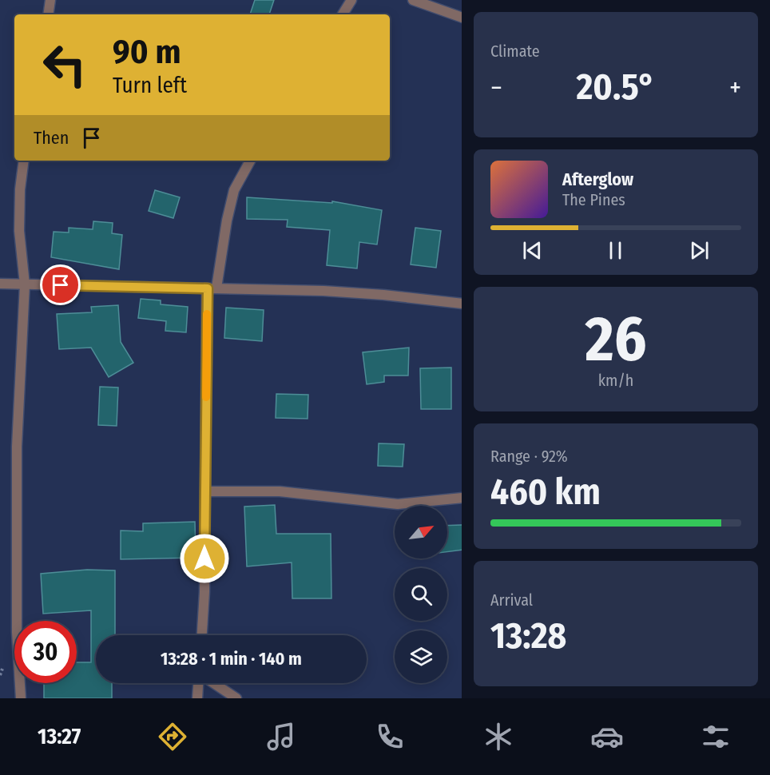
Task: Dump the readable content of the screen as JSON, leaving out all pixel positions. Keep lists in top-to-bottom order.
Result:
{
  "north": "top right",
  "page": {
    "tile": [
      "Climate",
      ["26", "km/h"],
      ["Range · 92%", "460 km"],
      ["Arrival", "13:28"]
    ],
    "turn": ["90 m", "Turn left"],
    "heat": ["−", "20.5°", "+"],
    "then": "Then",
    "song": ["Afterglow", "The Pines"],
    "limit": "30",
    "trip": "13:28 · 1 min · 140 m",
    "tabs": "13:27"
  }
}
